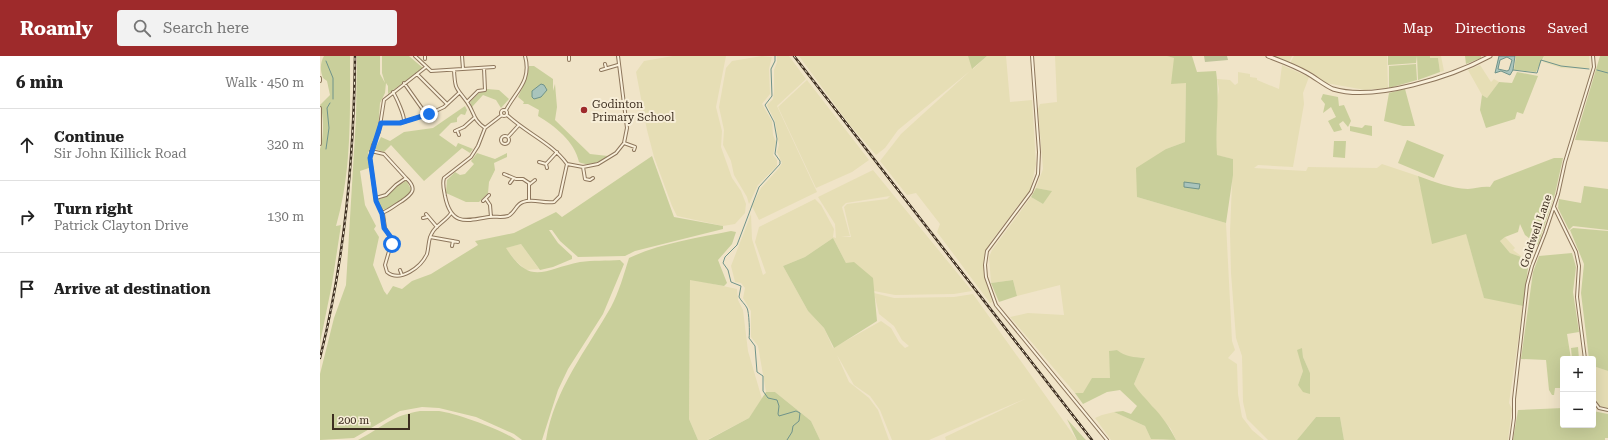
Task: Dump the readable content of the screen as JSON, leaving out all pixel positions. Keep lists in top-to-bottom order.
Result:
{
  "streets": {
    "street": ["Goldwell Lane"]
  },
  "places": ["Godinton Primary School"],
  "scale_bar": "200 m",
  "page": {
    "header": "Roamly",
    "search": "Search here",
    "nav": ["Map", "Directions", "Saved"],
    "heading": ["6 min", "Walk · 450 m"],
    "list": [
      ["Continue", "Sir John Killick Road", "320 m"],
      ["Turn right", "Patrick Clayton Drive", "130 m"],
      "Arrive at destination"
    ],
    "map_buttons": ["+", "−"],
    "scale": "200 m"
  }
}
